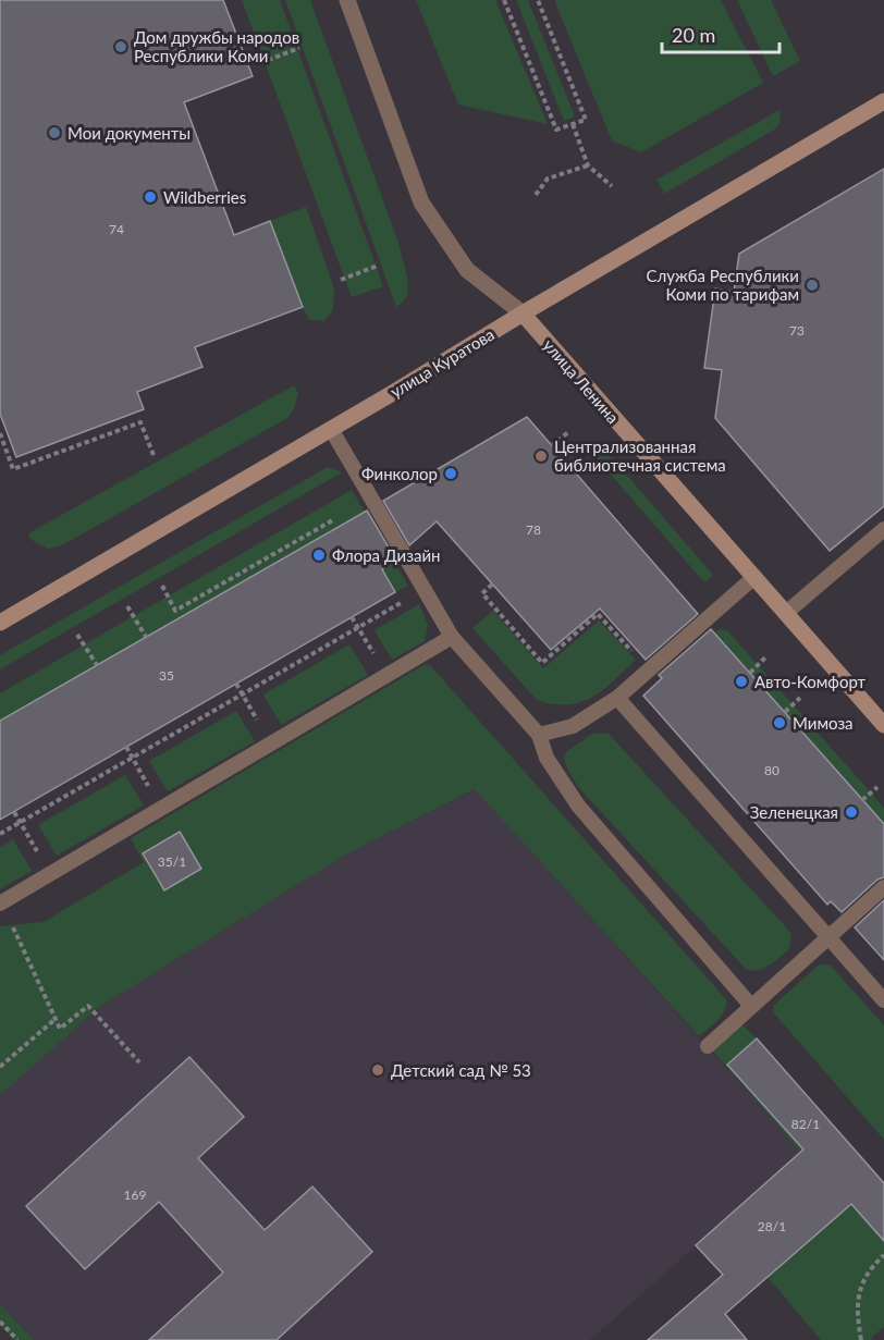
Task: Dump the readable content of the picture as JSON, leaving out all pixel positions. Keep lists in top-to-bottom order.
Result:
{
  "streets": {
    "street": ["улица Куратова", "улица Ленина"]
  },
  "crossings": [
    ["улица Куратова", "улица Ленина"]
  ],
  "places": [
    "Дом дружбы народов Республики Коми",
    "Мои документы",
    "Wildberries",
    "Служба Республики Коми по тарифам",
    "Централизованная библиотечная система",
    "Финколор",
    "Флора Дизайн",
    "Авто-Комфорт",
    "Мимоза",
    "Зеленецкая",
    "Детский сад № 53"
  ],
  "house_numbers": [
    "74",
    "73",
    "78",
    "35",
    "80",
    "35/1",
    "82/1",
    "169",
    "28/1"
  ],
  "scale_bar": "20 m"
}
